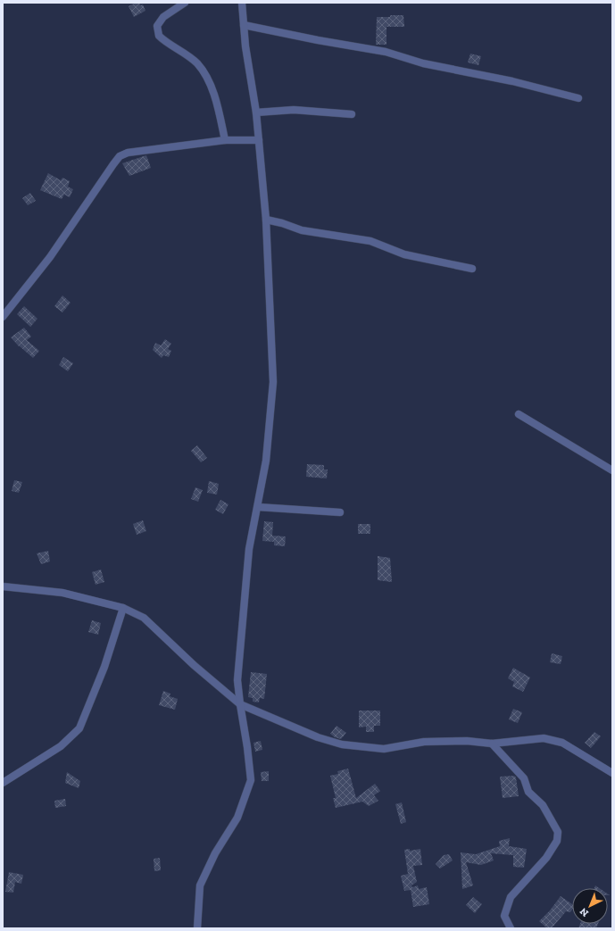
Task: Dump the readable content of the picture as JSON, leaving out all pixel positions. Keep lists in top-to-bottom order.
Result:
{
  "north": "bottom left"
}
